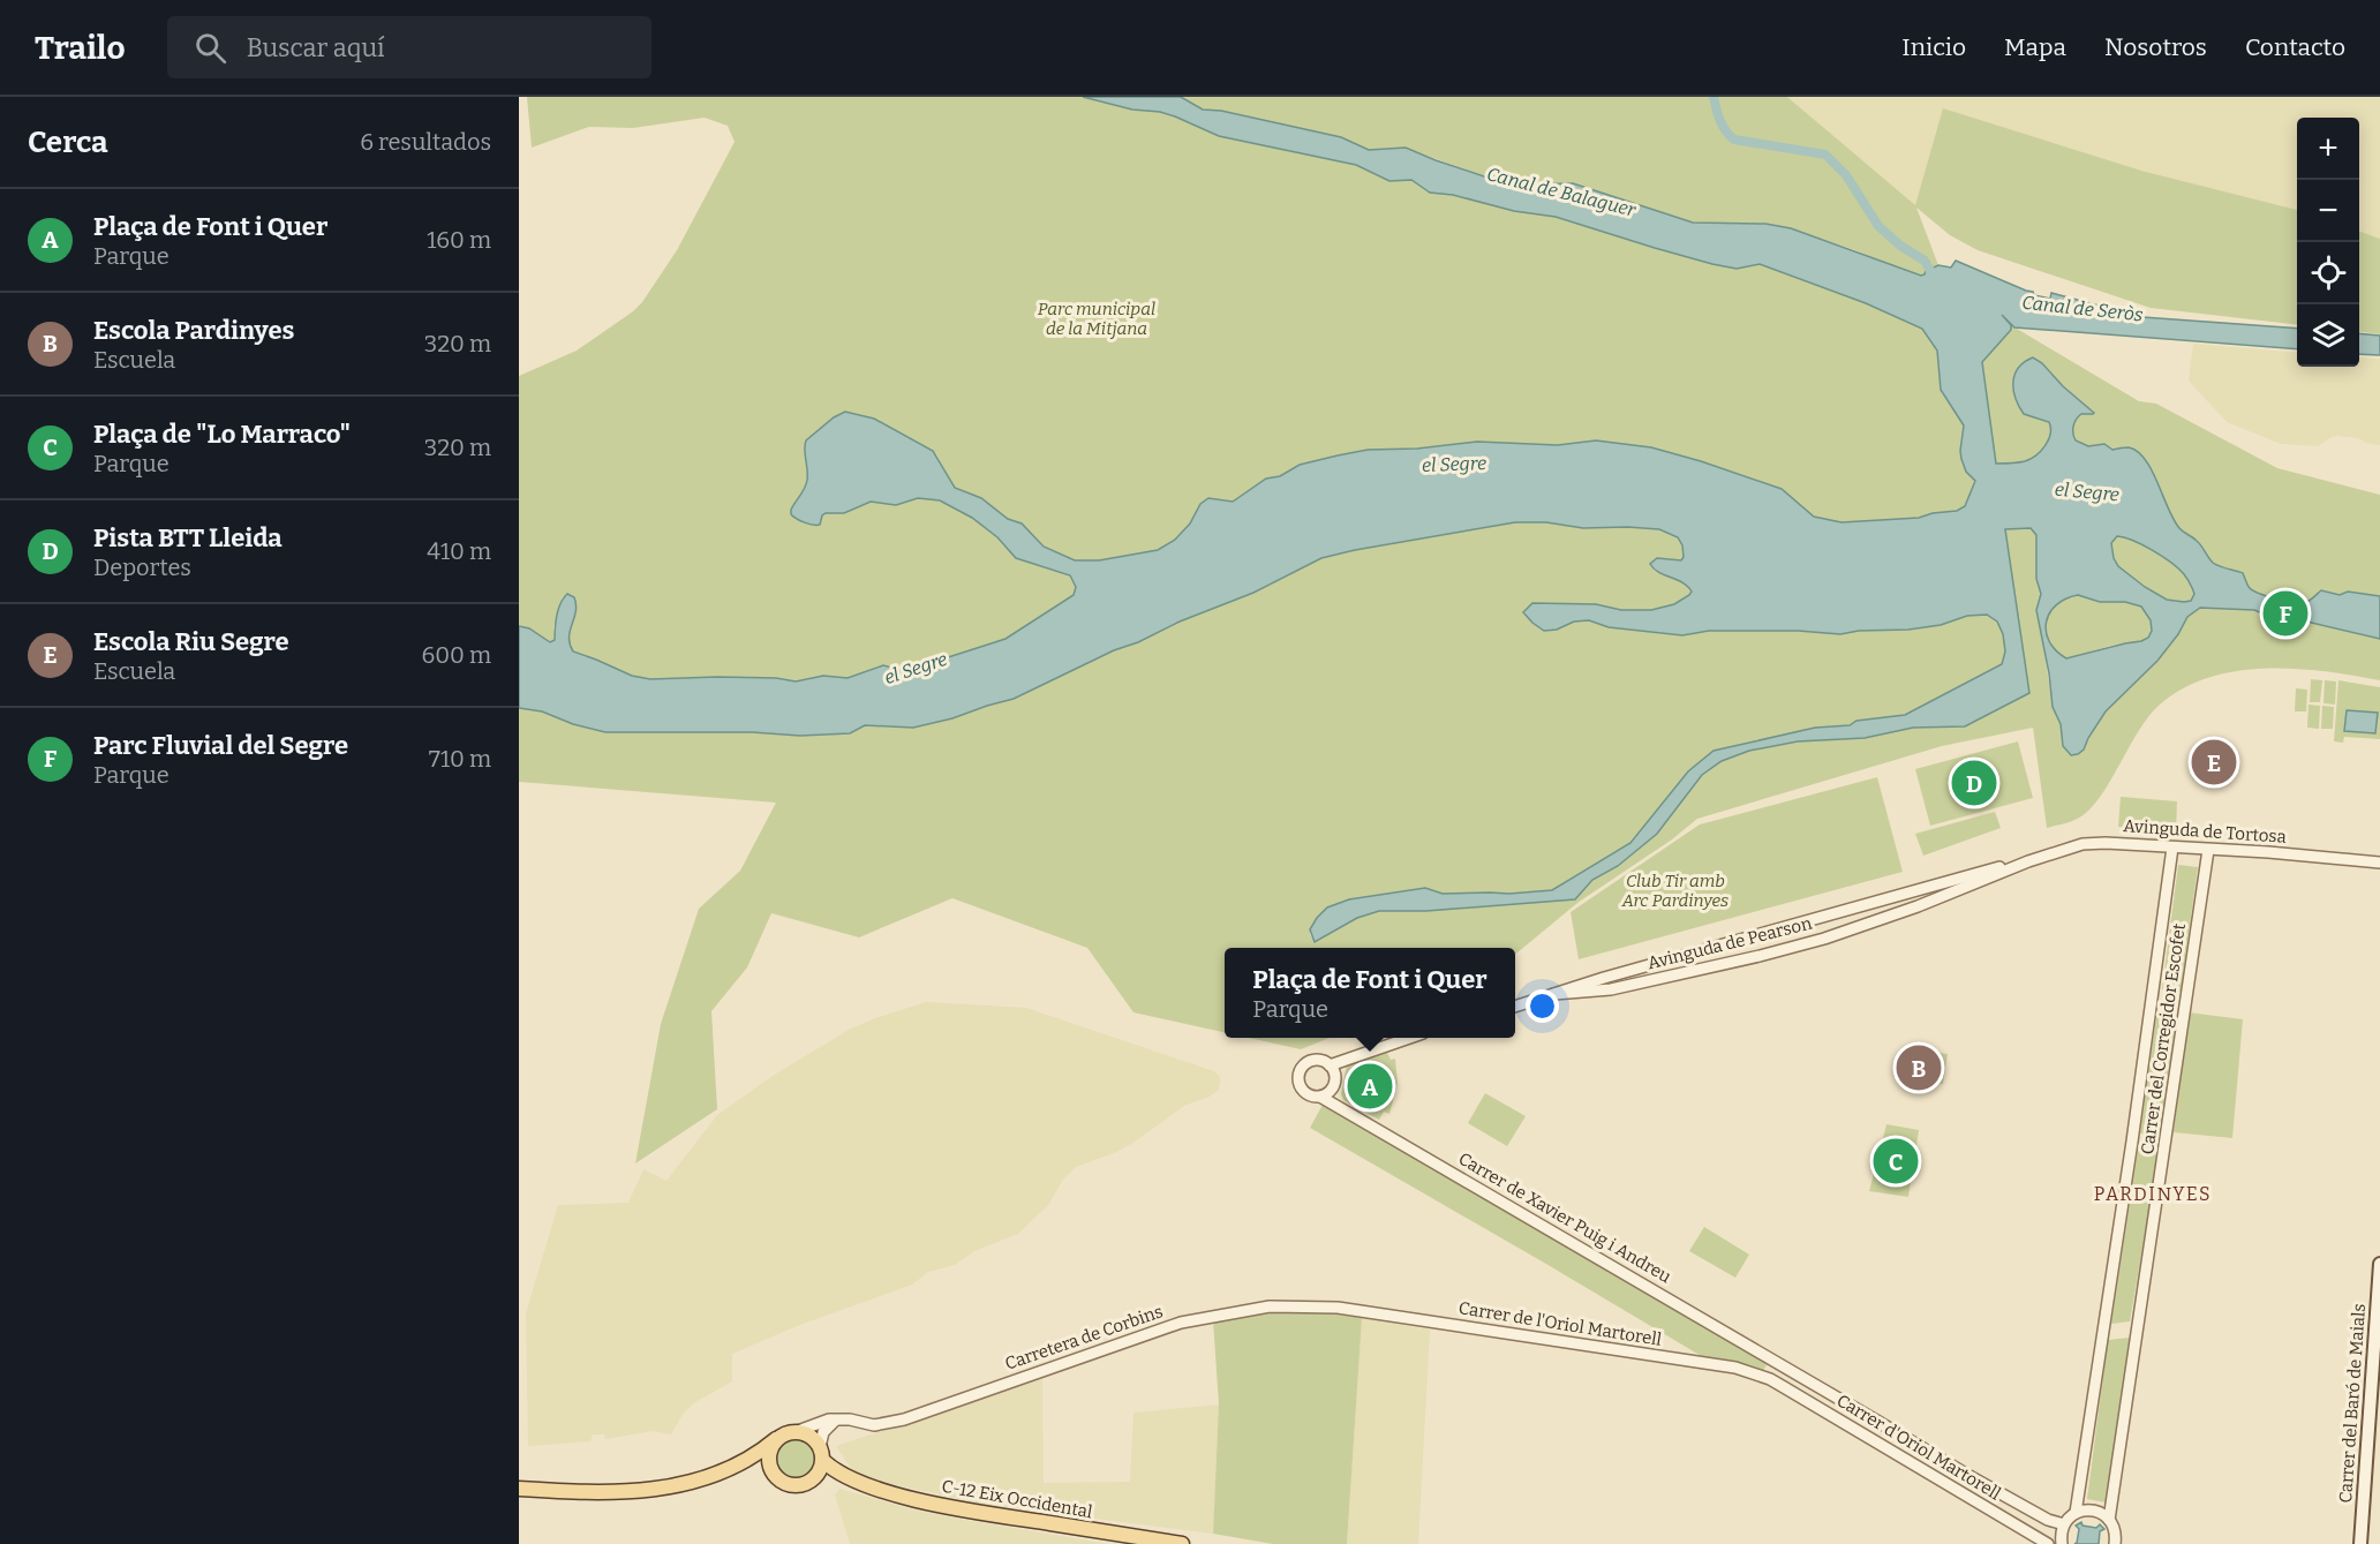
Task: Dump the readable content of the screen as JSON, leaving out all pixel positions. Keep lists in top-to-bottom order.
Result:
{
  "streets": {
    "main road": ["Carrer del Baró de Maials", "C-12 Eix Occidental"],
    "street": [
      "Avinguda de Tortosa",
      "Avinguda de Pearson",
      "Carrer del Corregidor Escofet",
      "Carrer de Xavier Puig i Andreu",
      "Carrer de l'Oriol Martorell",
      "Carretera de Corbins",
      "Carrer d'Oriol Martorell"
    ]
  },
  "crossings": [
    ["Avinguda de Tortosa", "Avinguda de Pearson"],
    ["Avinguda de Tortosa", "Carrer del Corregidor Escofet"],
    ["Carrer de l'Oriol Martorell", "Carretera de Corbins"],
    ["Carrer de l'Oriol Martorell", "Carrer d'Oriol Martorell"]
  ],
  "districts": ["PARDINYES"],
  "water": ["Canal de Balaguer", "Canal de Seròs", "el Segre"],
  "parks": ["Parc municipal de la Mitjana", "Club Tir amb Arc Pardinyes"],
  "page": {
    "header": "Trailo",
    "search": "Buscar aquí",
    "nav": [
      "Inicio",
      "Mapa",
      "Nosotros",
      "Contacto"
    ],
    "heading": ["Cerca", "6 resultados"],
    "map_buttons": ["+", "−"],
    "list": [
      {
        "mark": "A",
        "name": "Plaça de Font i Quer",
        "note": "Parque",
        "value": "160 m"
      },
      {
        "mark": "B",
        "name": "Escola Pardinyes",
        "note": "Escuela",
        "value": "320 m"
      },
      {
        "mark": "C",
        "name": "Plaça de \"Lo Marraco\"",
        "note": "Parque",
        "value": "320 m"
      },
      {
        "mark": "D",
        "name": "Pista BTT Lleida",
        "note": "Deportes",
        "value": "410 m"
      },
      {
        "mark": "E",
        "name": "Escola Riu Segre",
        "note": "Escuela",
        "value": "600 m"
      },
      {
        "mark": "F",
        "name": "Parc Fluvial del Segre",
        "note": "Parque",
        "value": "710 m"
      }
    ],
    "pins": [
      "F",
      "E",
      "D",
      "B",
      "A",
      "C"
    ],
    "popup": ["Plaça de Font i Quer", "Parque"]
  }
}
